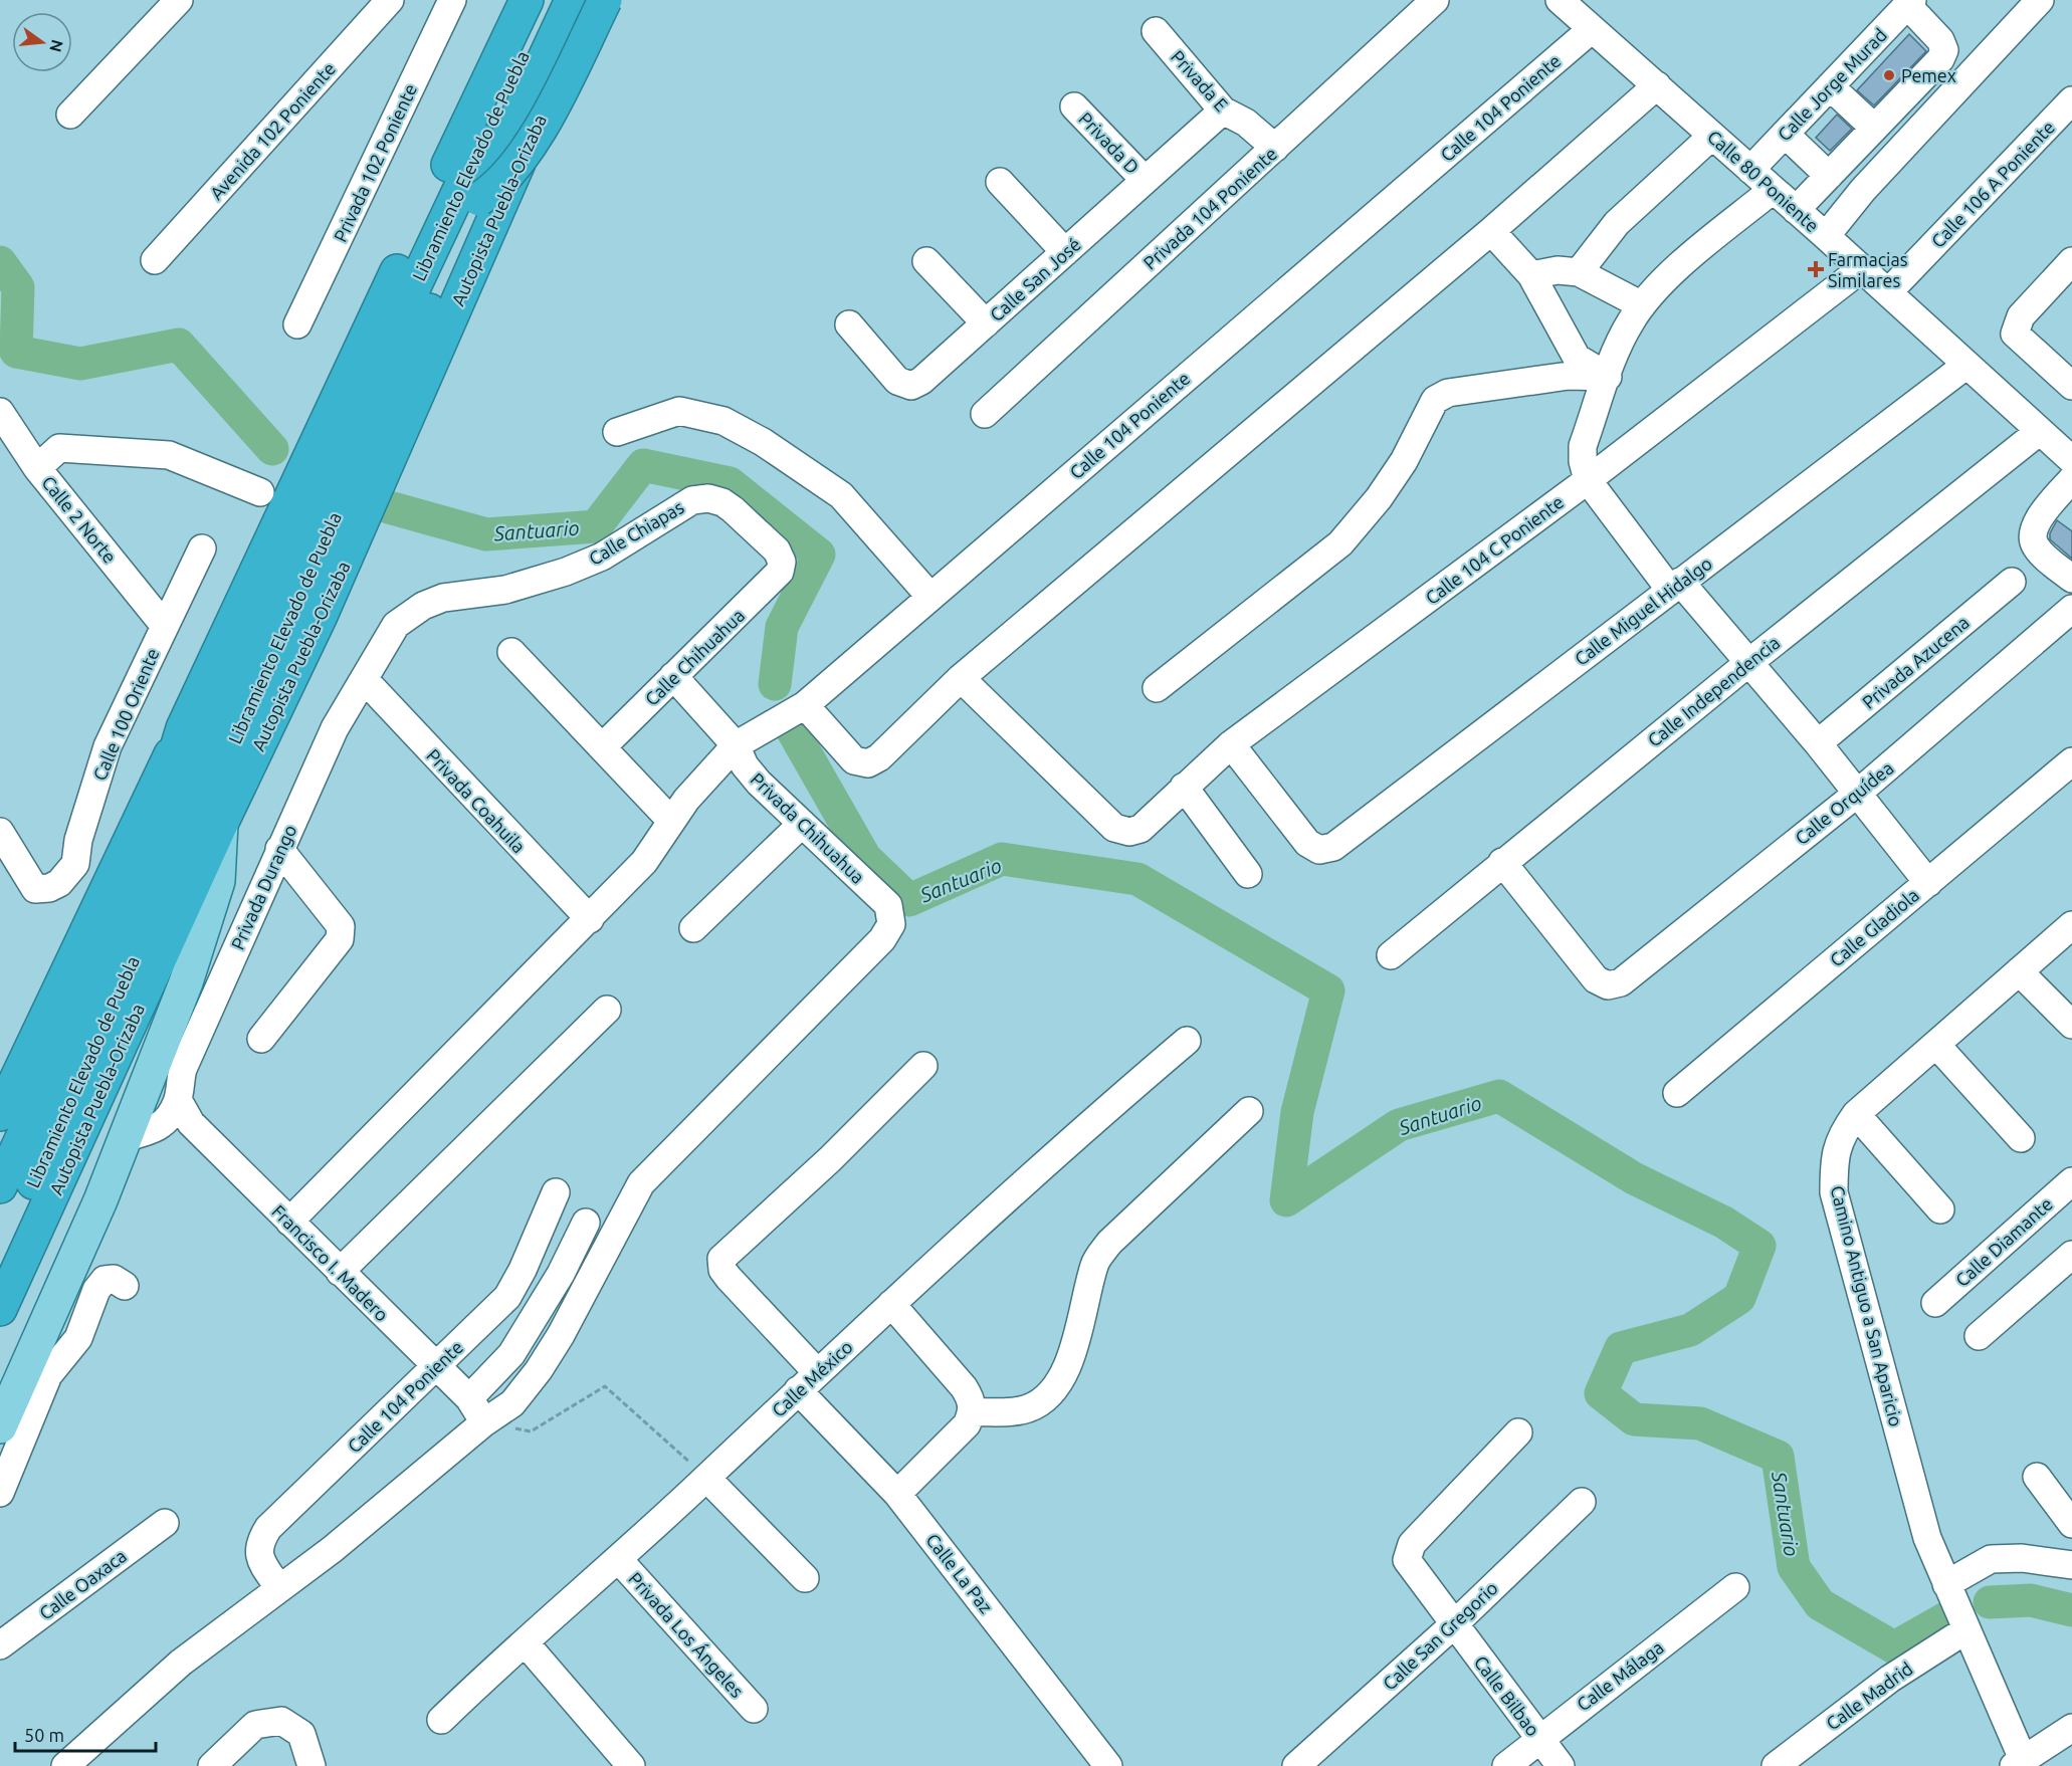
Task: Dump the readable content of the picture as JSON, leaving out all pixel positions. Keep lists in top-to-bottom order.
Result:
{
  "streets": {
    "highway": ["Libramiento Elevado de Puebla", "Autopista Puebla-Orizaba"],
    "street": [
      "Privada E",
      "Calle Jorge Murad",
      "Calle 104 Poniente",
      "Avenida 102 Poniente",
      "Privada D",
      "Privada 102 Poniente",
      "Calle 80 Poniente",
      "Calle 106 A Poniente",
      "Privada 104 Poniente",
      "Calle San José",
      "Calle 2 Norte",
      "Calle Chiapas",
      "Calle 104 C Poniente",
      "Calle Miguel Hidalgo",
      "Calle Chihuahua",
      "Privada Azucena",
      "Calle Independencia",
      "Calle 100 Oriente",
      "Privada Coahuila",
      "Calle Orquídea",
      "Privada Chihuahua",
      "Privada Durango",
      "Calle Gladiola",
      "Calle Diamante",
      "Francisco I. Madero",
      "Camino Antiguo a San Aparicio",
      "Calle México",
      "Calle La Paz",
      "Calle Oaxaca",
      "Privada Los Ángeles",
      "Calle San Gregorio",
      "Calle Málaga",
      "Calle Bilbao",
      "Calle Madrid"
    ]
  },
  "crossings": [
    ["Privada E", "Privada 104 Poniente"],
    ["Privada E", "Calle San José"],
    ["Calle Jorge Murad", "Calle 80 Poniente"],
    ["Calle 104 Poniente", "Calle 80 Poniente"],
    ["Calle 104 Poniente", "Privada Coahuila"],
    ["Calle 104 Poniente", "Privada Chihuahua"],
    ["Calle 104 Poniente", "Francisco I. Madero"],
    ["Privada D", "Calle San José"],
    ["Calle 80 Poniente", "Calle 106 A Poniente"],
    ["Calle 80 Poniente", "Calle 104 C Poniente"],
    ["Calle 80 Poniente", "Calle Miguel Hidalgo"],
    ["Calle 80 Poniente", "Calle Independencia"],
    ["Calle 2 Norte", "Calle 100 Oriente"],
    ["Calle Chiapas", "Calle Chihuahua"],
    ["Calle Chiapas", "Privada Coahuila"],
    ["Calle Chiapas", "Privada Durango"],
    ["Calle 104 C Poniente", "Calle Miguel Hidalgo"],
    ["Calle Chihuahua", "Privada Chihuahua"],
    ["Calle Independencia", "Calle Orquídea"],
    ["Privada Coahuila", "Privada Durango"],
    ["Privada Chihuahua", "Francisco I. Madero"],
    ["Privada Durango", "Francisco I. Madero"],
    ["Camino Antiguo a San Aparicio", "Calle Madrid"],
    ["Calle México", "Calle La Paz"],
    ["Calle México", "Privada Los Ángeles"],
    ["Calle San Gregorio", "Calle Bilbao"],
    ["Calle Málaga", "Calle Bilbao"]
  ],
  "water": ["Santuario"],
  "places": {
    "other": ["Pemex"],
    "health": ["Farmacias Similares"]
  },
  "scale_bar": "50 m",
  "north": "right"
}
